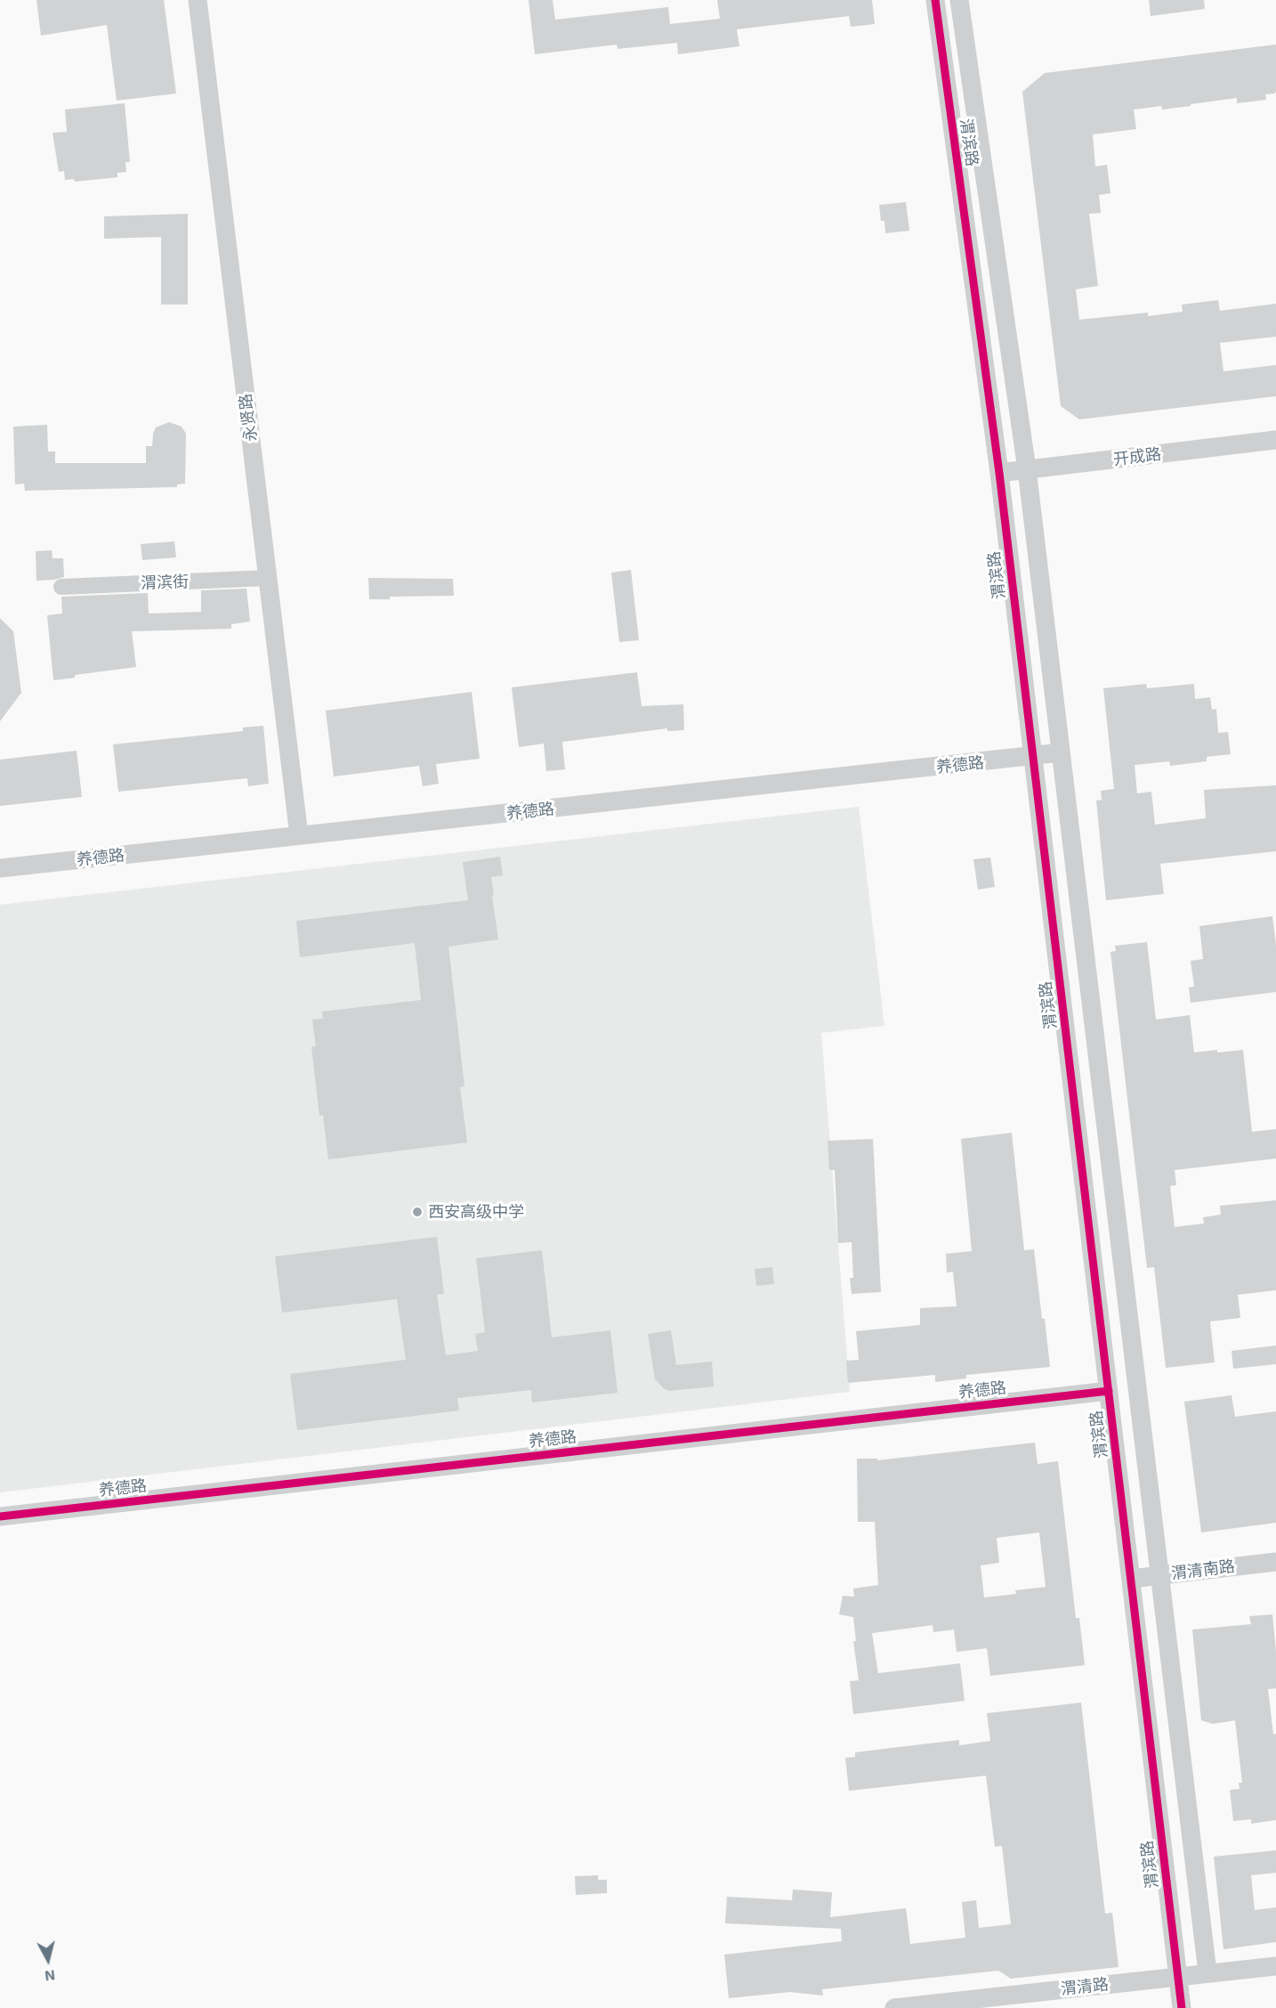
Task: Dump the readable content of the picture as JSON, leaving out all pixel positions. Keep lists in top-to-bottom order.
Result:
{
  "streets": {
    "street": [
      "渭滨路",
      "永贤路",
      "开成路",
      "渭滨街",
      "养德路",
      "渭清南路",
      "渭清路"
    ]
  },
  "crossings": [
    ["渭滨路", "开成路"],
    ["渭滨路", "养德路"],
    ["渭滨路", "渭清南路"],
    ["渭滨路", "渭清路"],
    ["永贤路", "渭滨街"],
    ["永贤路", "养德路"]
  ],
  "places": ["西安高级中学"],
  "north": "bottom"
}
